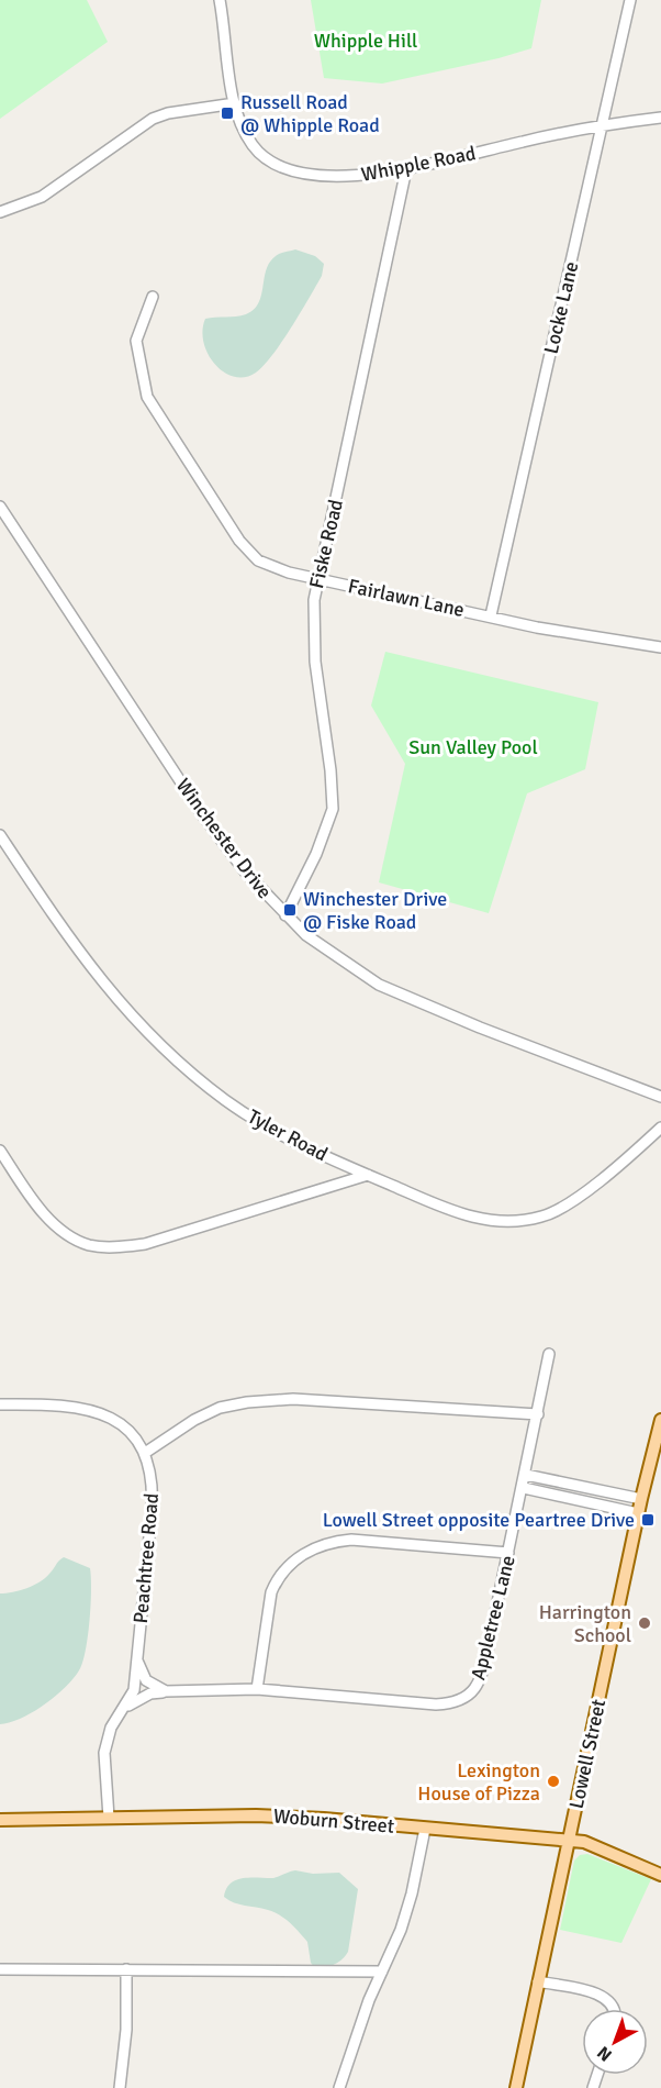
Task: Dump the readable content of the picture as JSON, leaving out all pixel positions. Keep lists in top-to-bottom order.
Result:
{
  "streets": {
    "main road": ["Lowell Street", "Woburn Street"],
    "street": [
      "Whipple Road",
      "Locke Lane",
      "Fiske Road",
      "Fairlawn Lane",
      "Winchester Drive",
      "Tyler Road",
      "Peachtree Road",
      "Appletree Lane"
    ]
  },
  "crossings": [
    ["Whipple Road", "Locke Lane"],
    ["Whipple Road", "Fiske Road"],
    ["Locke Lane", "Fairlawn Lane"],
    ["Fiske Road", "Fairlawn Lane"],
    ["Fiske Road", "Winchester Drive"],
    ["Peachtree Road", "Appletree Lane"],
    ["Peachtree Road", "Woburn Street"],
    ["Lowell Street", "Woburn Street"]
  ],
  "parks": ["Whipple Hill", "Sun Valley Pool"],
  "places": {
    "transit": ["Russell Road @ Whipple Road", "Winchester Drive @ Fiske Road", "Lowell Street opposite Peartree Drive"],
    "other": ["Harrington School", "Lexington House of Pizza"]
  },
  "north": "bottom left"
}
